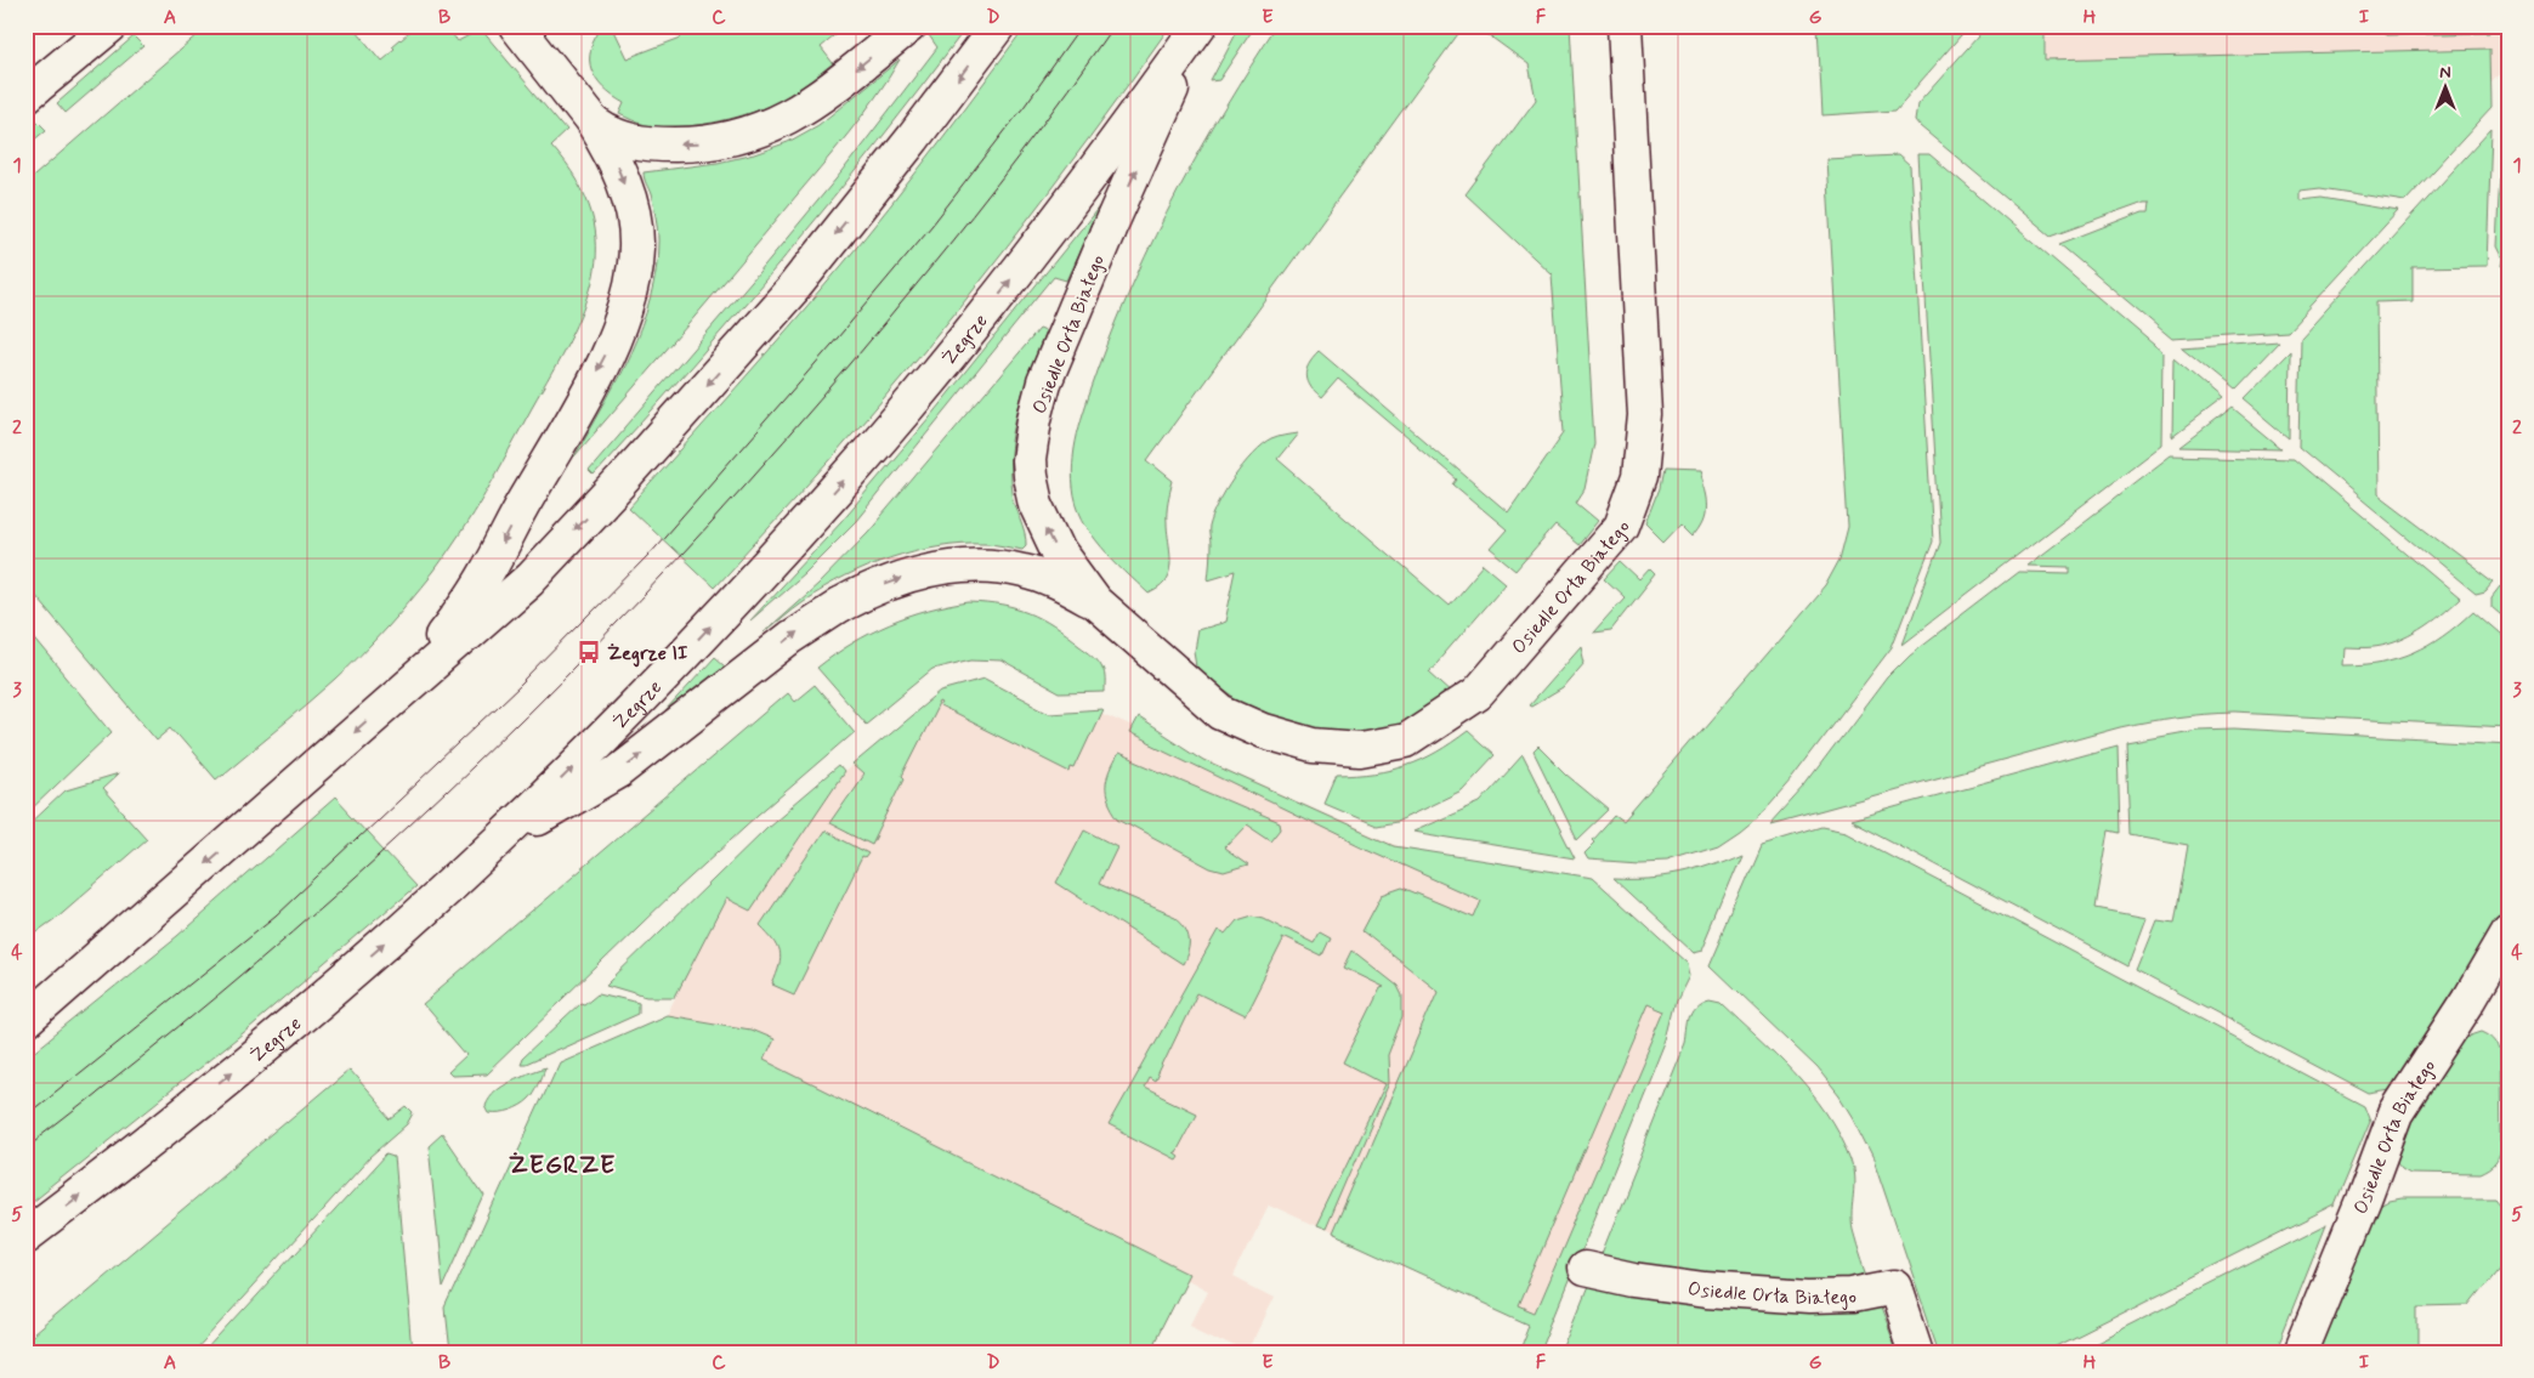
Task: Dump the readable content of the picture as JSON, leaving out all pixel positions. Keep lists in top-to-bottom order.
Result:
{
  "streets": {
    "street": ["Osiedle Orła Białego", "Żegrze"]
  },
  "crossings": [
    ["Osiedle Orła Białego", "Żegrze"]
  ],
  "districts": ["ŻEGRZE"],
  "places": {
    "bus stop": ["Żegrze II"]
  },
  "north": "top",
  "grid": {
    "columns": [
      "A",
      "B",
      "C",
      "D",
      "E",
      "F",
      "G",
      "H",
      "I"
    ],
    "rows": [
      "1",
      "2",
      "3",
      "4",
      "5"
    ]
  }
}
